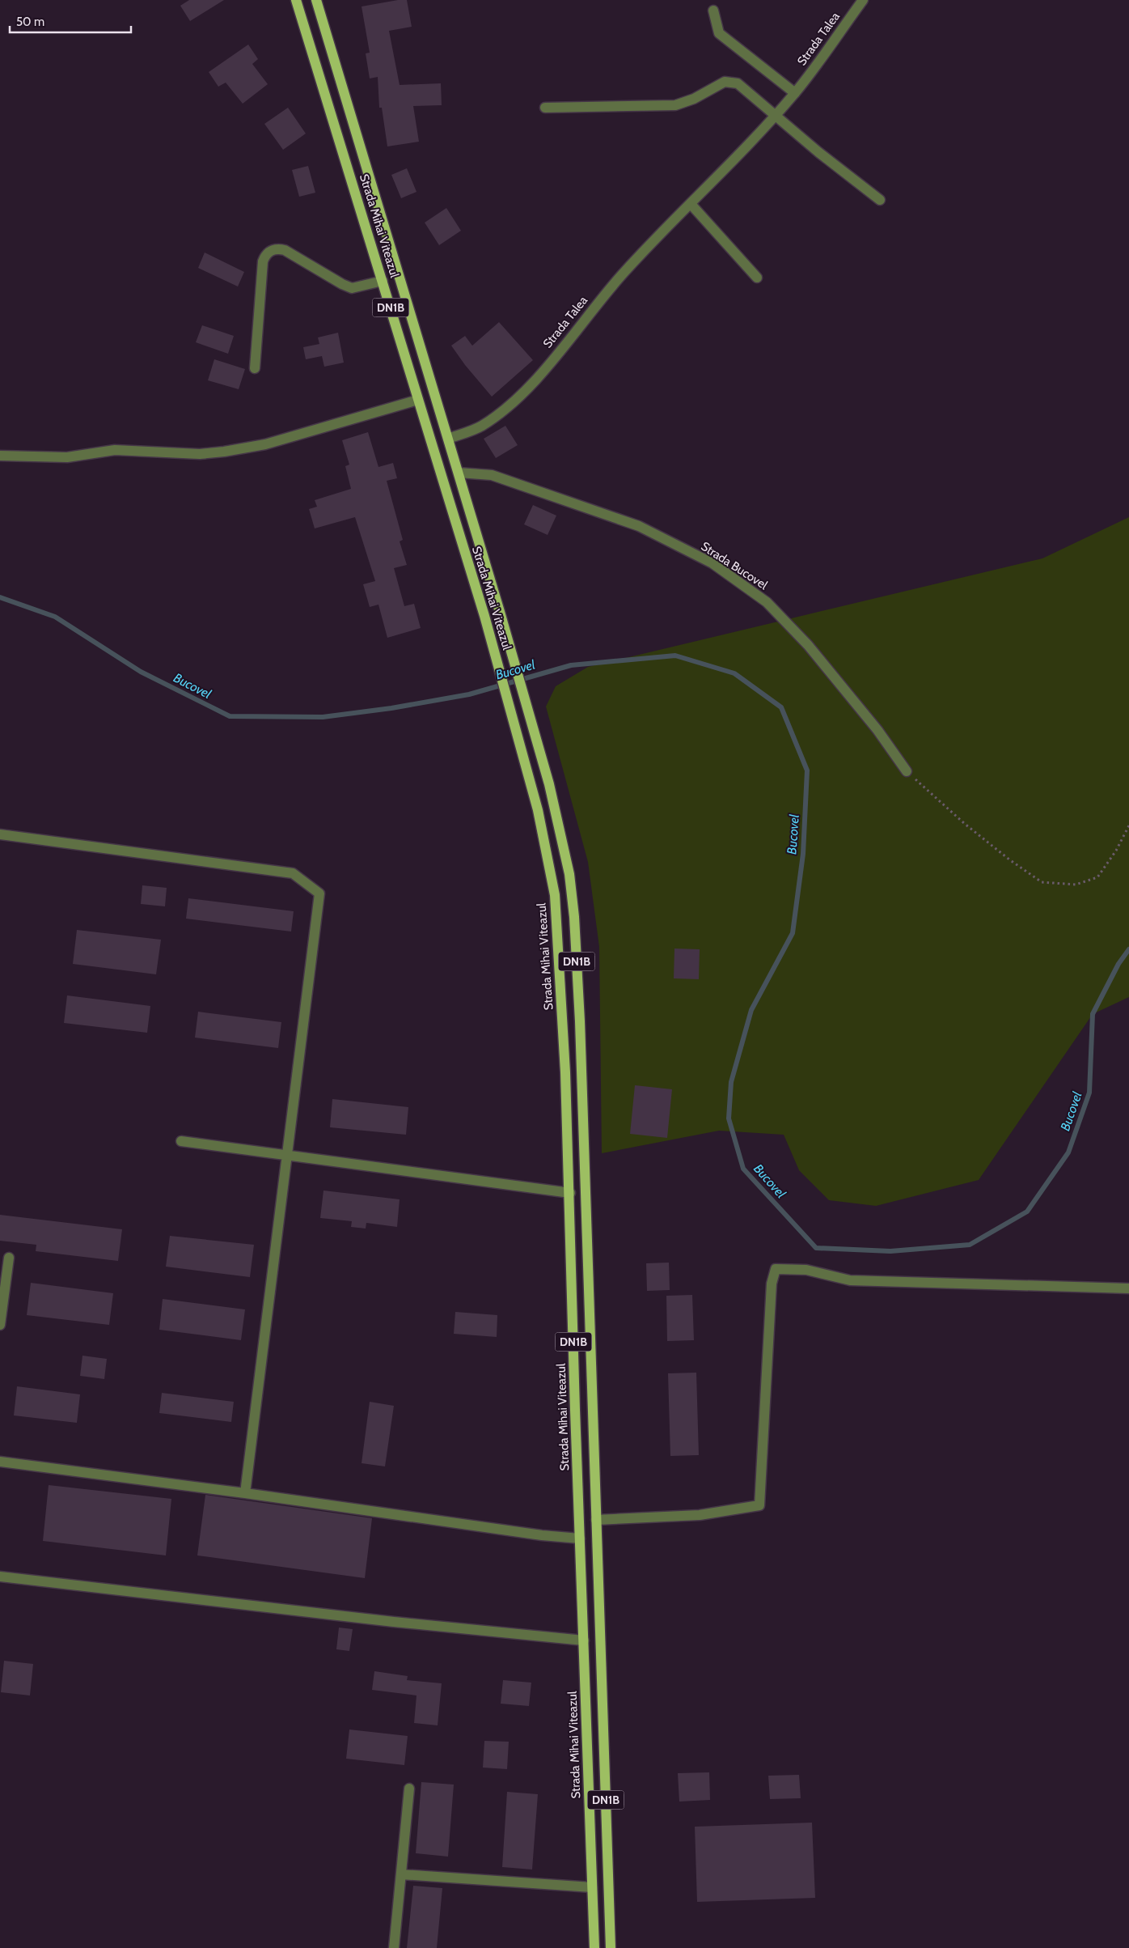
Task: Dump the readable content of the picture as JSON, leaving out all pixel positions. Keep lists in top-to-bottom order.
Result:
{
  "streets": {
    "main road": ["Strada Mihai Viteazul", "DN1B"],
    "street": ["Strada Talea", "Strada Bucovel"]
  },
  "crossings": [
    ["Strada Talea", "Strada Mihai Viteazul"],
    ["Strada Mihai Viteazul", "Strada Bucovel"]
  ],
  "water": ["Bucovel"],
  "scale_bar": "50 m"
}
